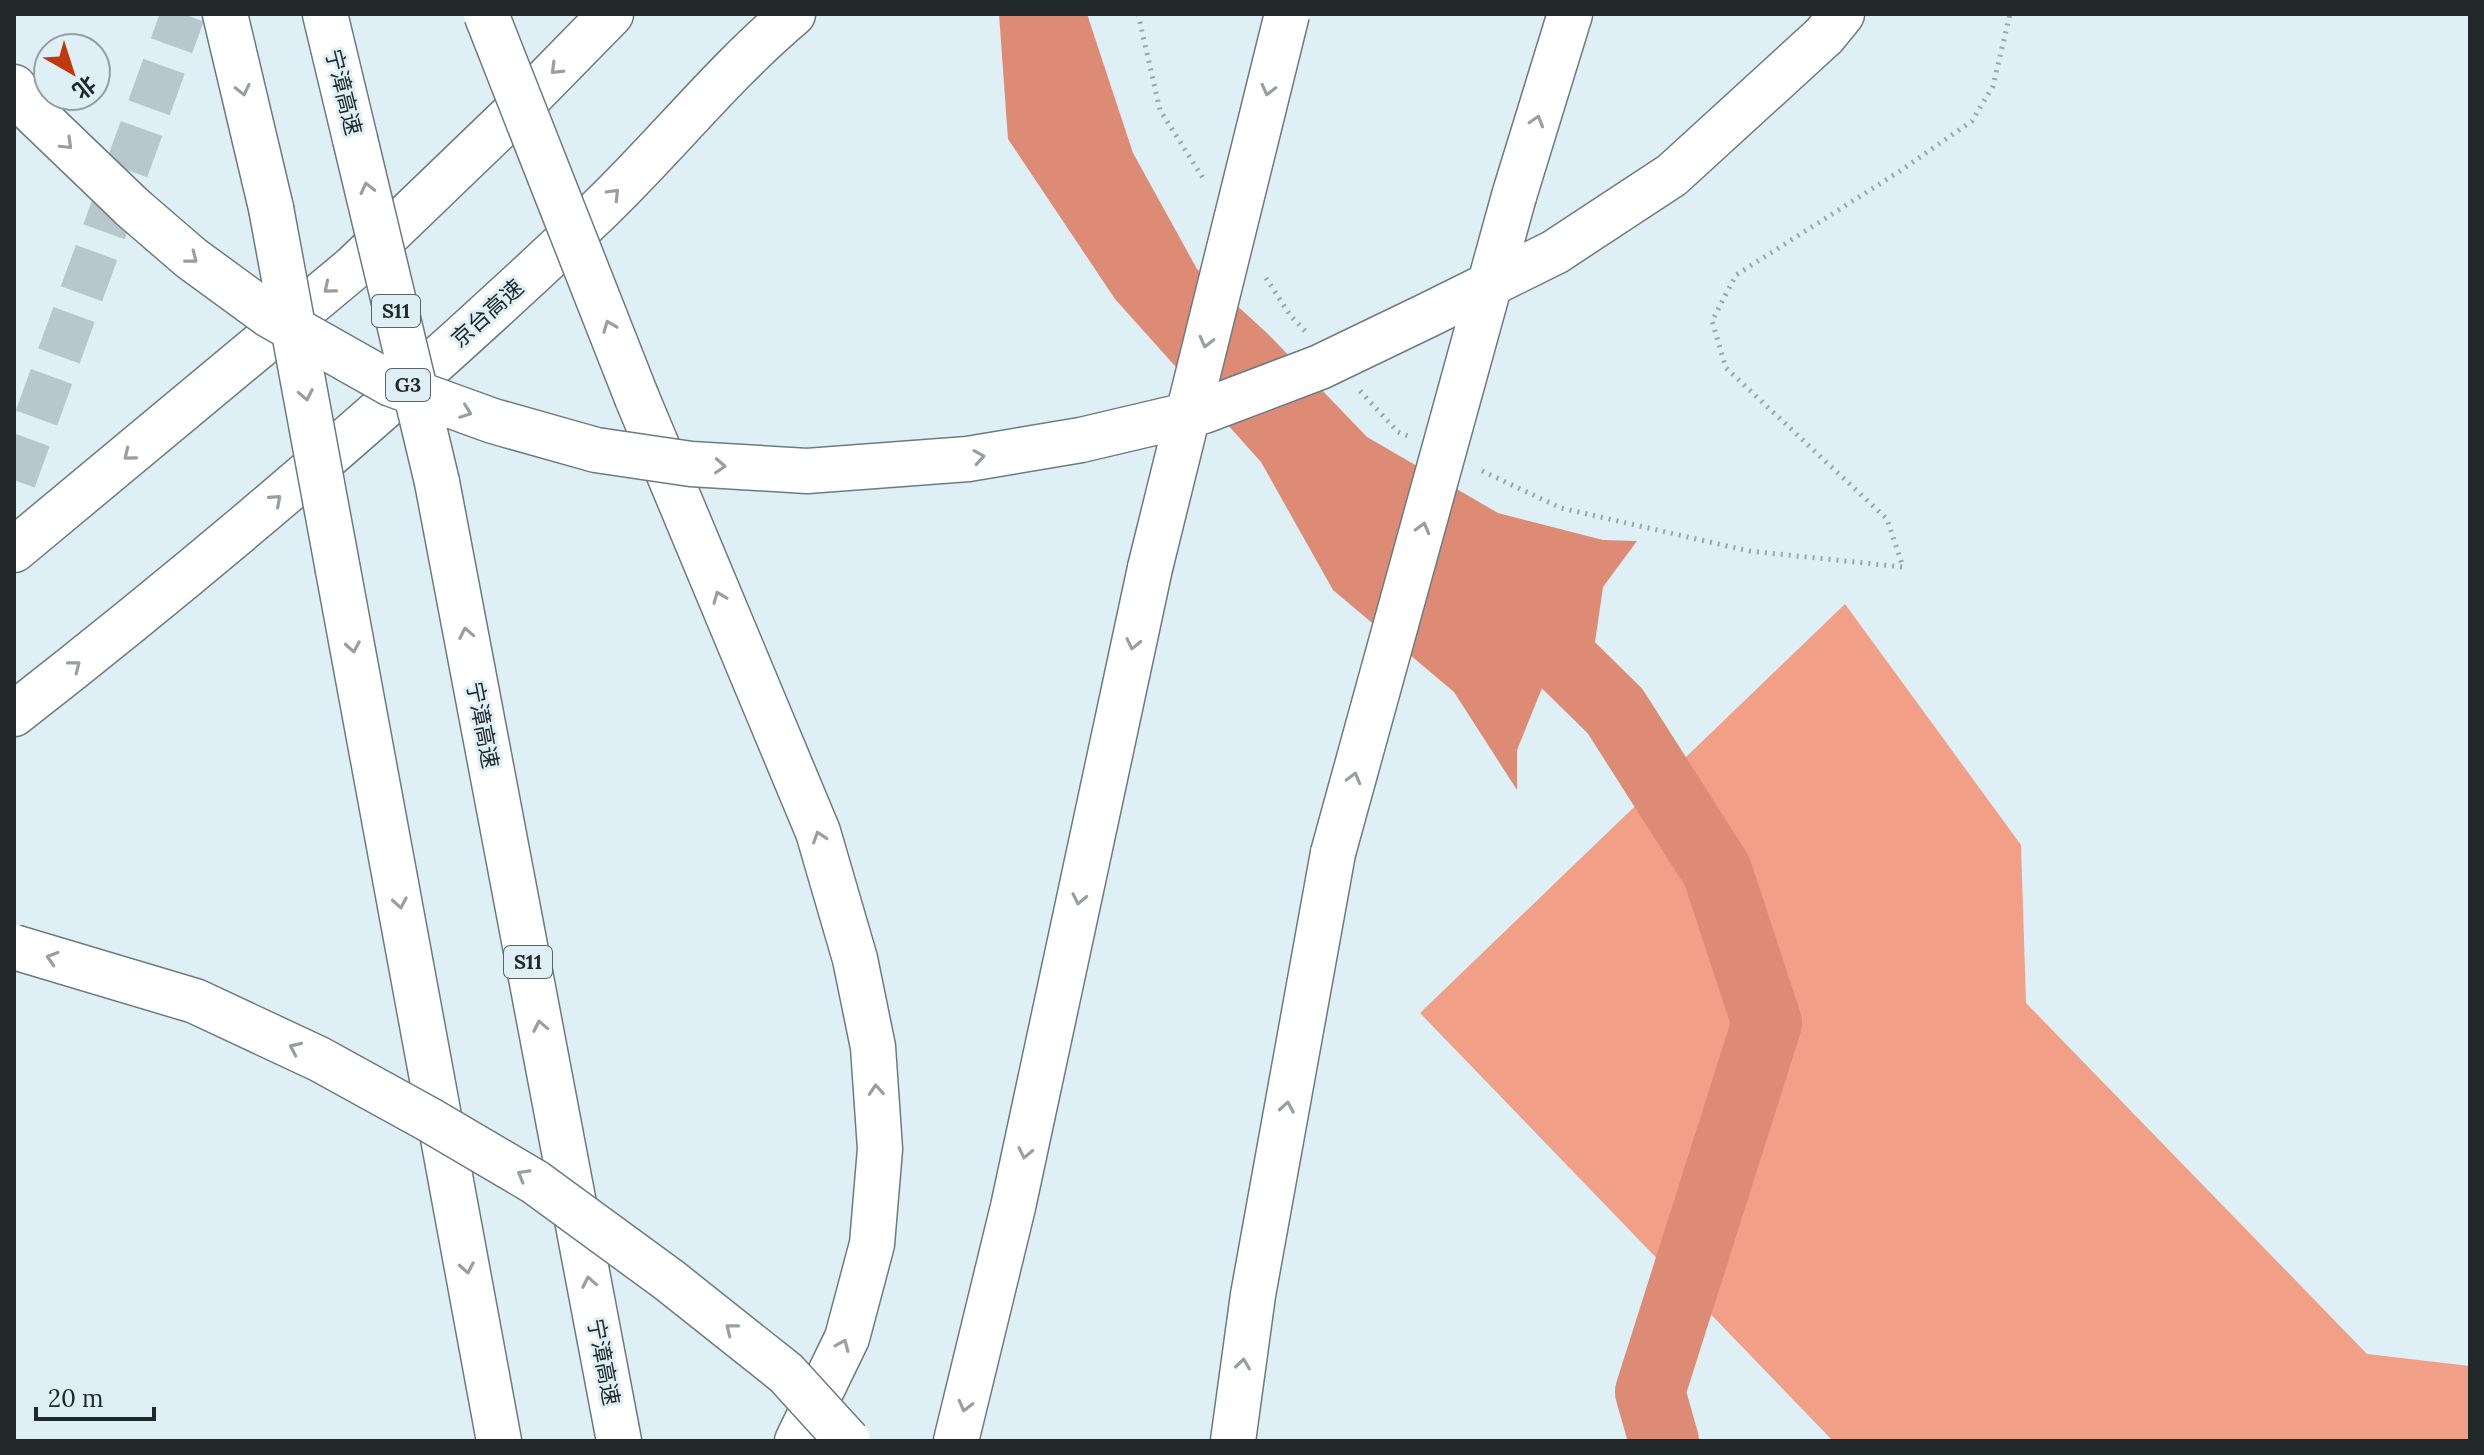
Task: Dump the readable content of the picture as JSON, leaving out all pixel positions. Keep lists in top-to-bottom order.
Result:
{
  "streets": {
    "highway": [
      "宁漳高速",
      "S11",
      "京台高速",
      "G3"
    ]
  },
  "scale_bar": "20 m",
  "north": "bottom right"
}
